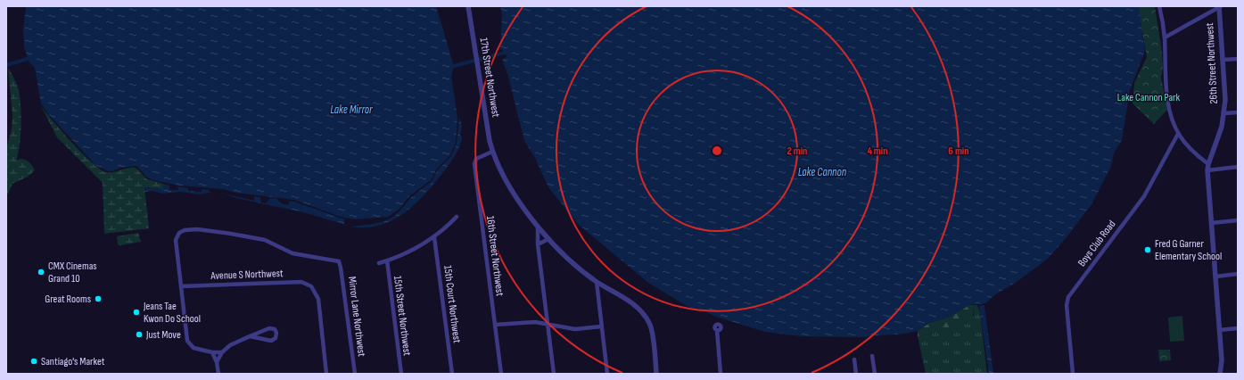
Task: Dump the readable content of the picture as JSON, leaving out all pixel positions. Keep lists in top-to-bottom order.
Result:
{
  "streets": {
    "street": [
      "26th Street Northwest",
      "17th Street Northwest",
      "Boys Club Road",
      "16th Street Northwest",
      "Avenue S Northwest",
      "15th Court Northwest",
      "15th Street Northwest",
      "Mirror Lane Northwest"
    ]
  },
  "crossings": [
    ["17th Street Northwest", "16th Street Northwest"],
    ["Avenue S Northwest", "Mirror Lane Northwest"]
  ],
  "water": ["Lake Mirror", "Lake Cannon"],
  "parks": ["Lake Cannon Park"],
  "places": [
    "Fred G Garner Elementary School",
    "CMX Cinemas Grand 10",
    "Great Rooms",
    "Jeans Tae Kwon Do School",
    "Just Move",
    "Santiago's Market"
  ],
  "rings": ["2 min", "4 min", "6 min"]
}
